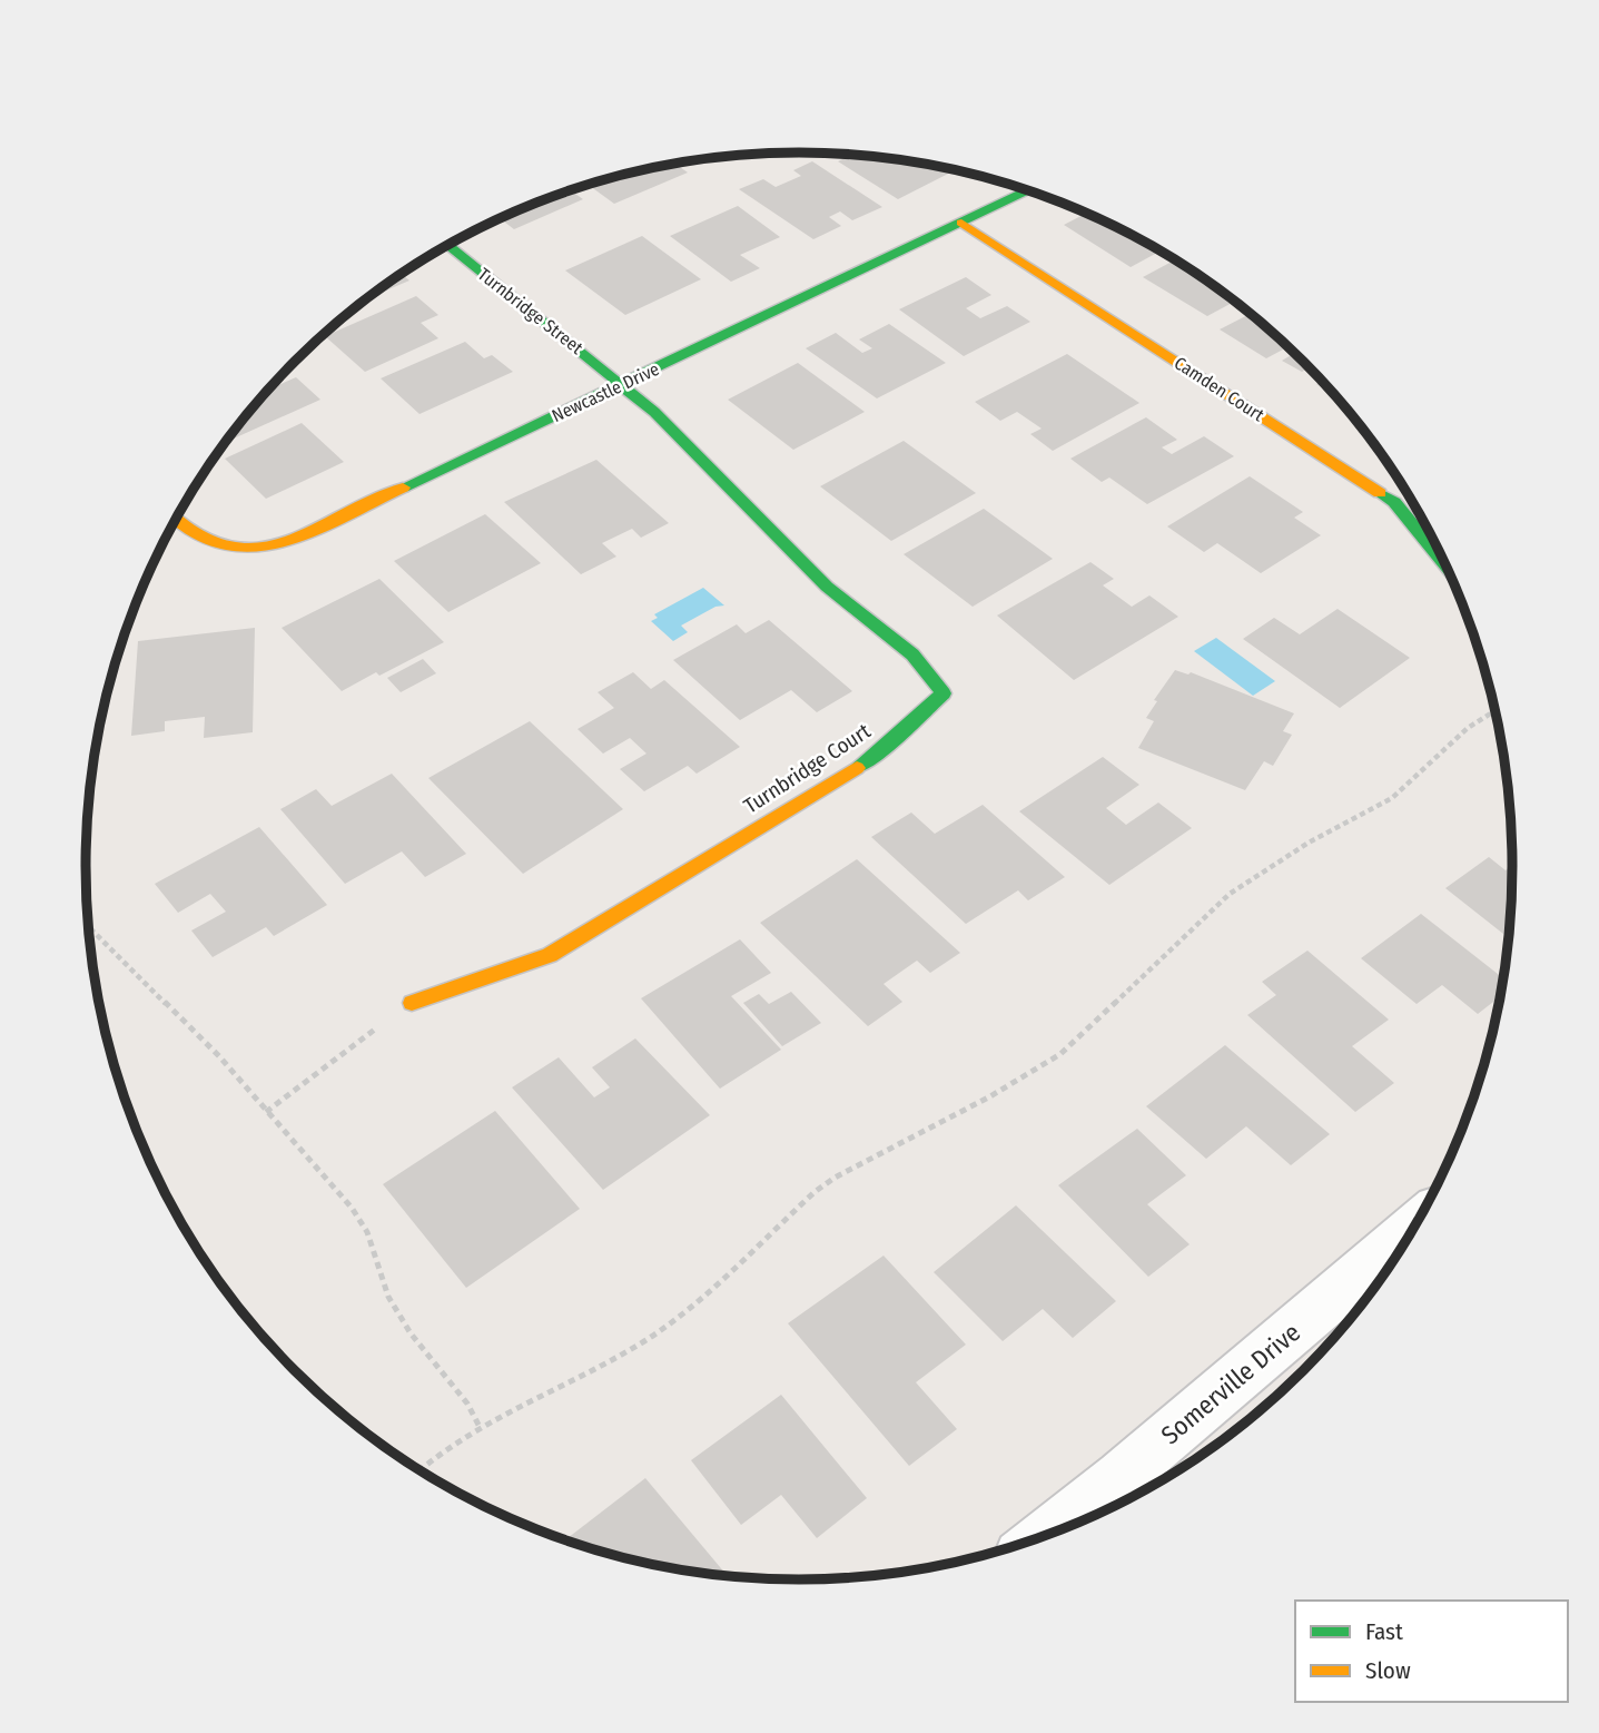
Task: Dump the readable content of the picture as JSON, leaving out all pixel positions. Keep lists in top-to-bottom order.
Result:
{
  "streets": {
    "street": [
      "Turnbridge Street",
      "Camden Court",
      "Newcastle Drive",
      "Turnbridge Court",
      "Somerville Drive"
    ]
  },
  "crossings": [
    ["Turnbridge Street", "Newcastle Drive"],
    ["Turnbridge Street", "Turnbridge Court"],
    ["Camden Court", "Newcastle Drive"],
    ["Newcastle Drive", "Turnbridge Court"]
  ],
  "legend": ["Fast", "Slow"]
}
